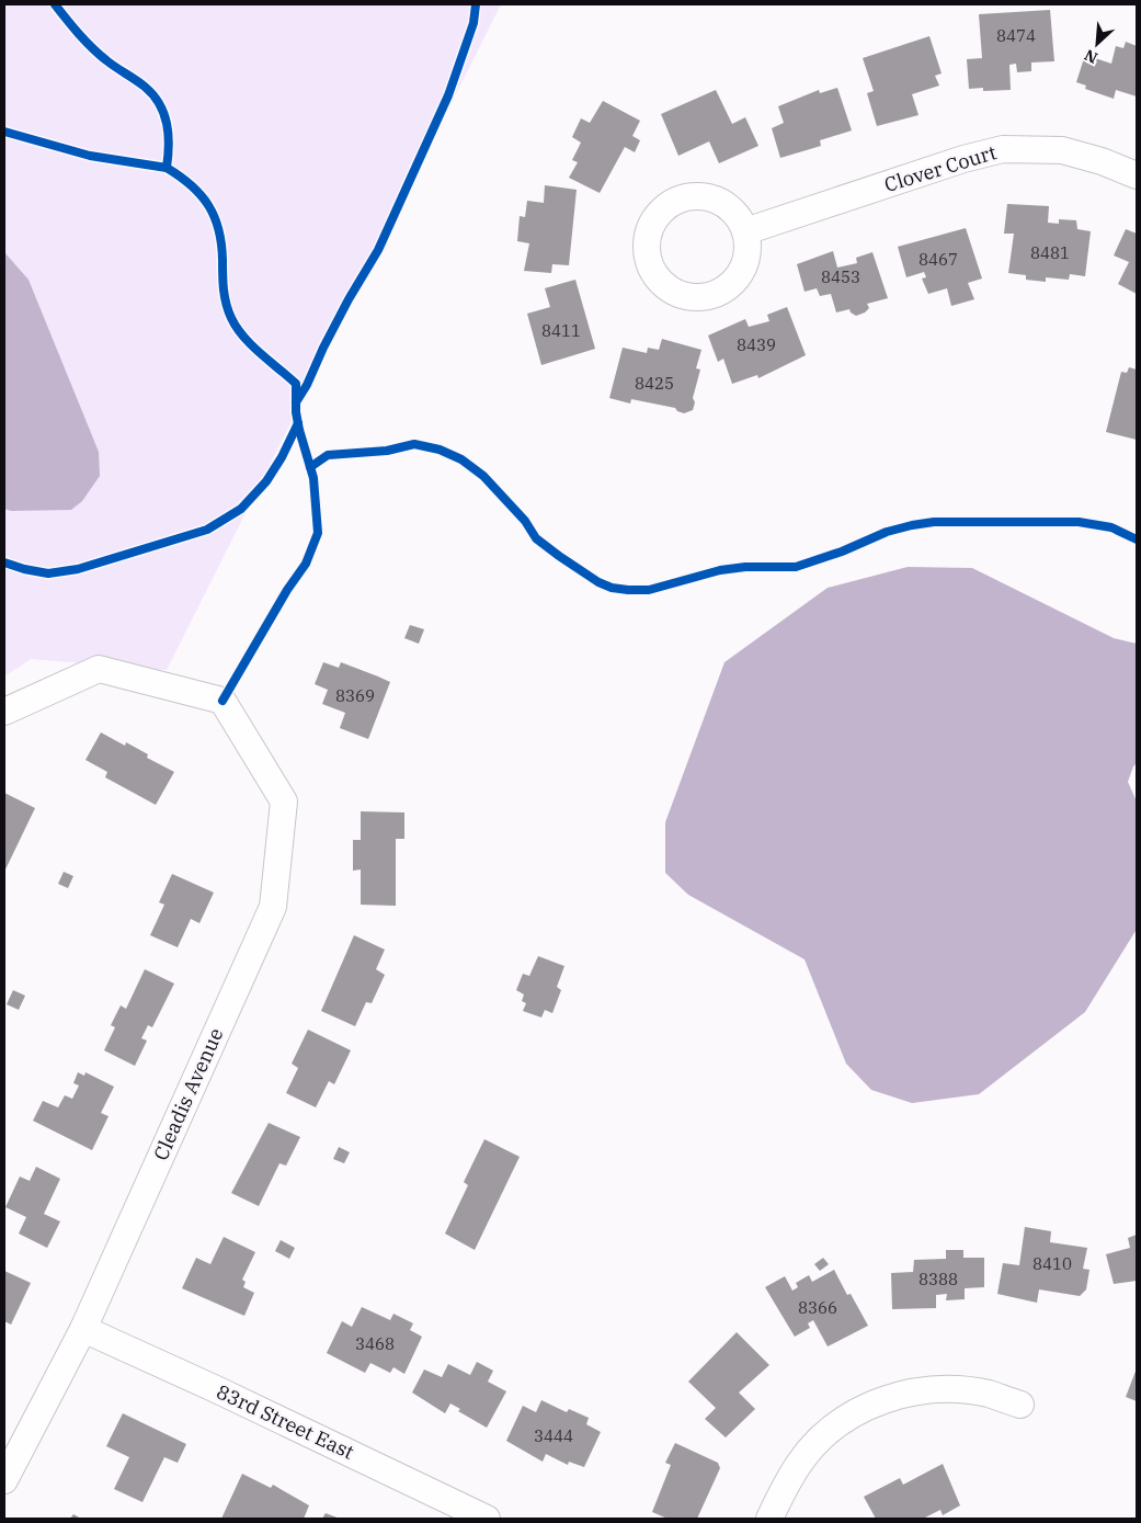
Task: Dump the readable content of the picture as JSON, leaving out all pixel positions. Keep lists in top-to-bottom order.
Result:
{
  "streets": {
    "street": ["Clover Court", "Cleadis Avenue", "83rd Street East"]
  },
  "crossings": [
    ["Cleadis Avenue", "83rd Street East"]
  ],
  "house_numbers": [
    "8474",
    "8481",
    "8467",
    "8453",
    "8411",
    "8439",
    "8425",
    "8369",
    "8410",
    "8388",
    "8366",
    "3468",
    "3444"
  ],
  "north": "bottom left"
}
